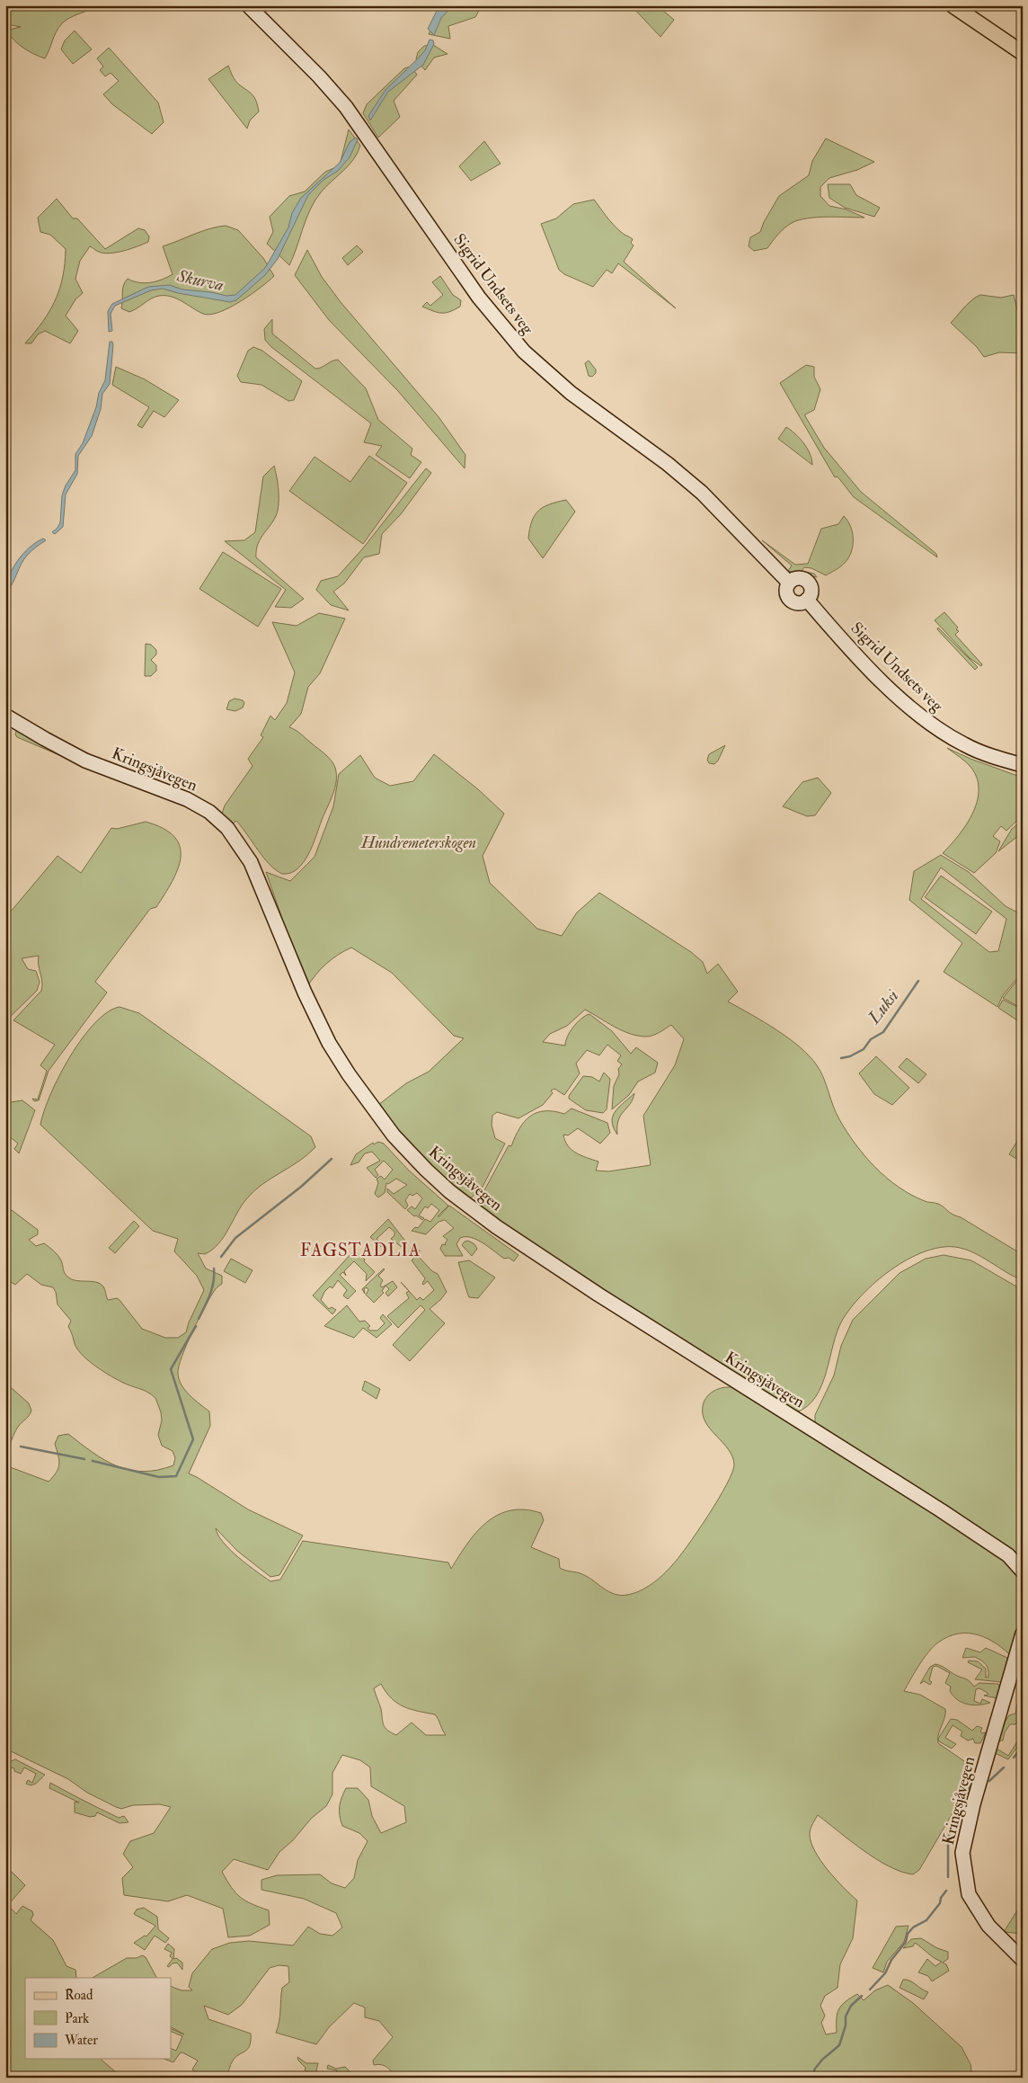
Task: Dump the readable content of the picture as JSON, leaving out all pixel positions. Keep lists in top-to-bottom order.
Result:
{
  "streets": {
    "street": ["Sigrid Undsets veg", "Kringsjåvegen"]
  },
  "districts": ["FAGSTADLIA"],
  "water": ["Skurva", "Luksi"],
  "parks": ["Hundremeterskogen"],
  "legend": ["Road", "Park", "Water"]
}
